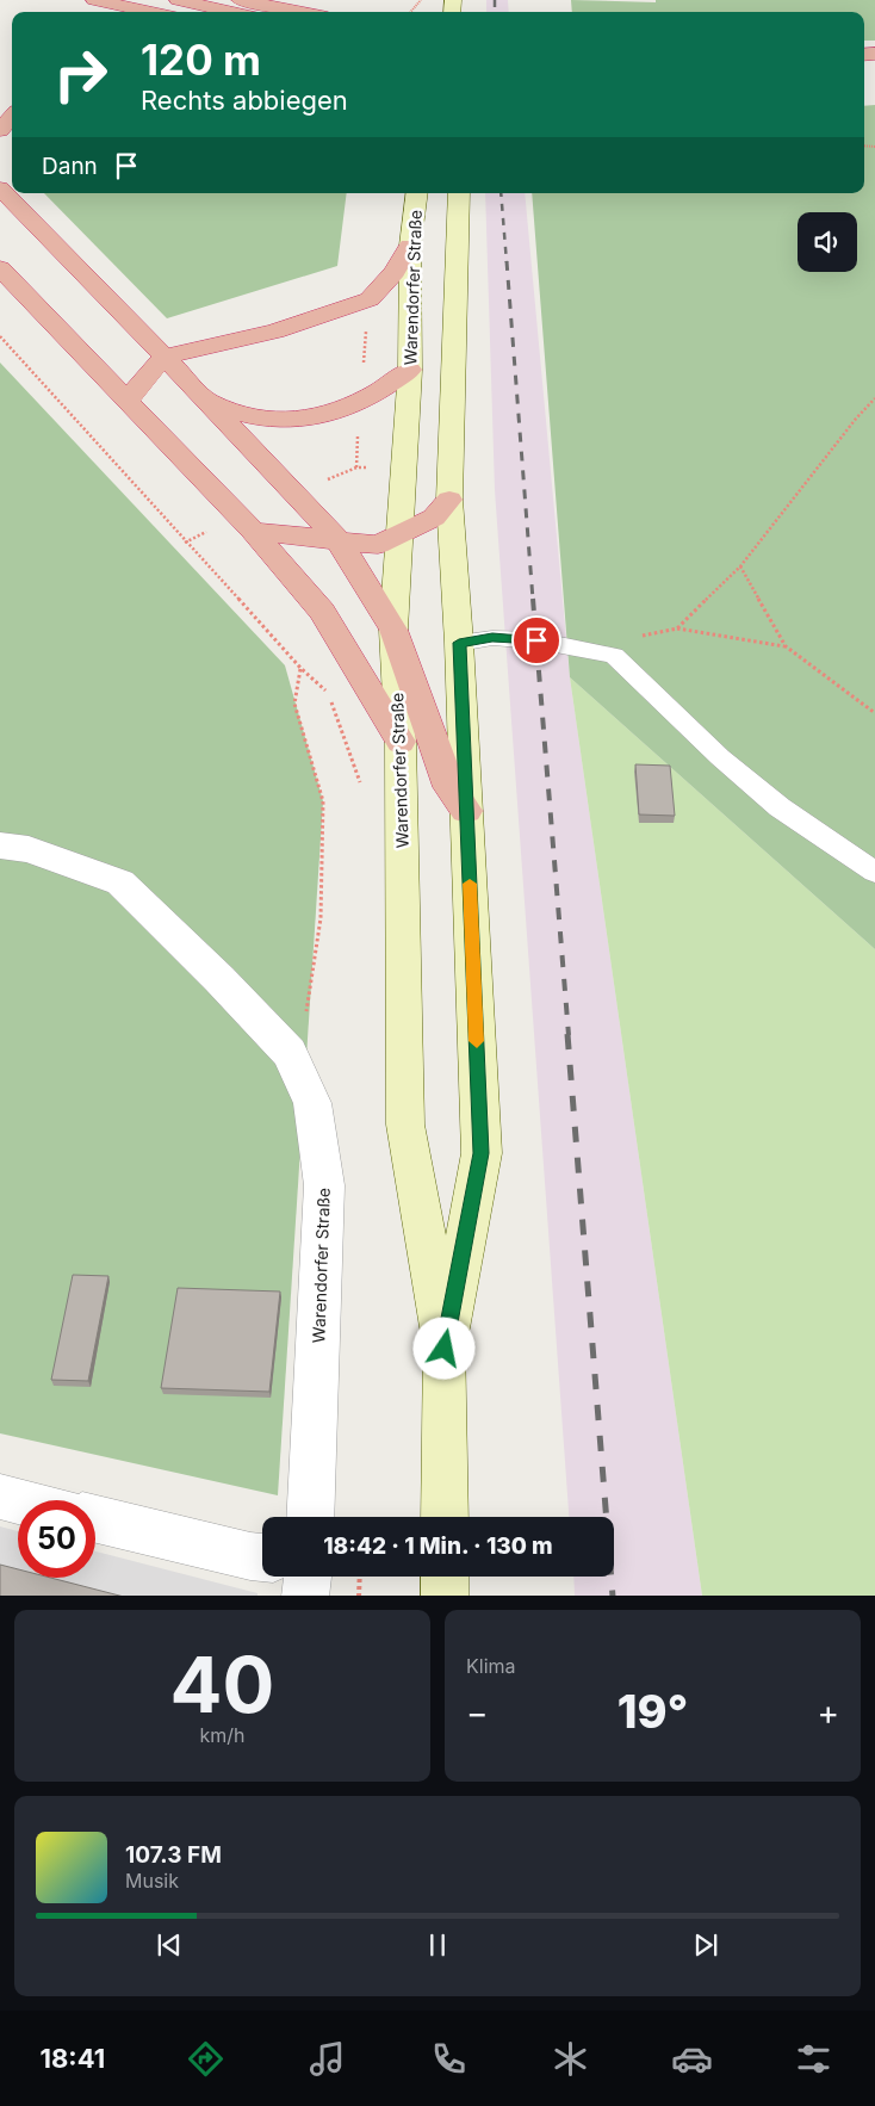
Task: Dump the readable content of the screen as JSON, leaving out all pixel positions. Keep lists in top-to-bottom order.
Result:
{
  "streets": {
    "main road": ["Warendorfer Straße"]
  },
  "page": {
    "turn": ["120 m", "Rechts abbiegen"],
    "then": "Dann",
    "limit": "50",
    "trip": "18:42 · 1 Min. · 130 m",
    "tile": [
      ["40", "km/h"],
      "Klima"
    ],
    "heat": ["−", "19°", "+"],
    "song": ["107.3 FM", "Musik"],
    "tabs": "18:41"
  }
}
